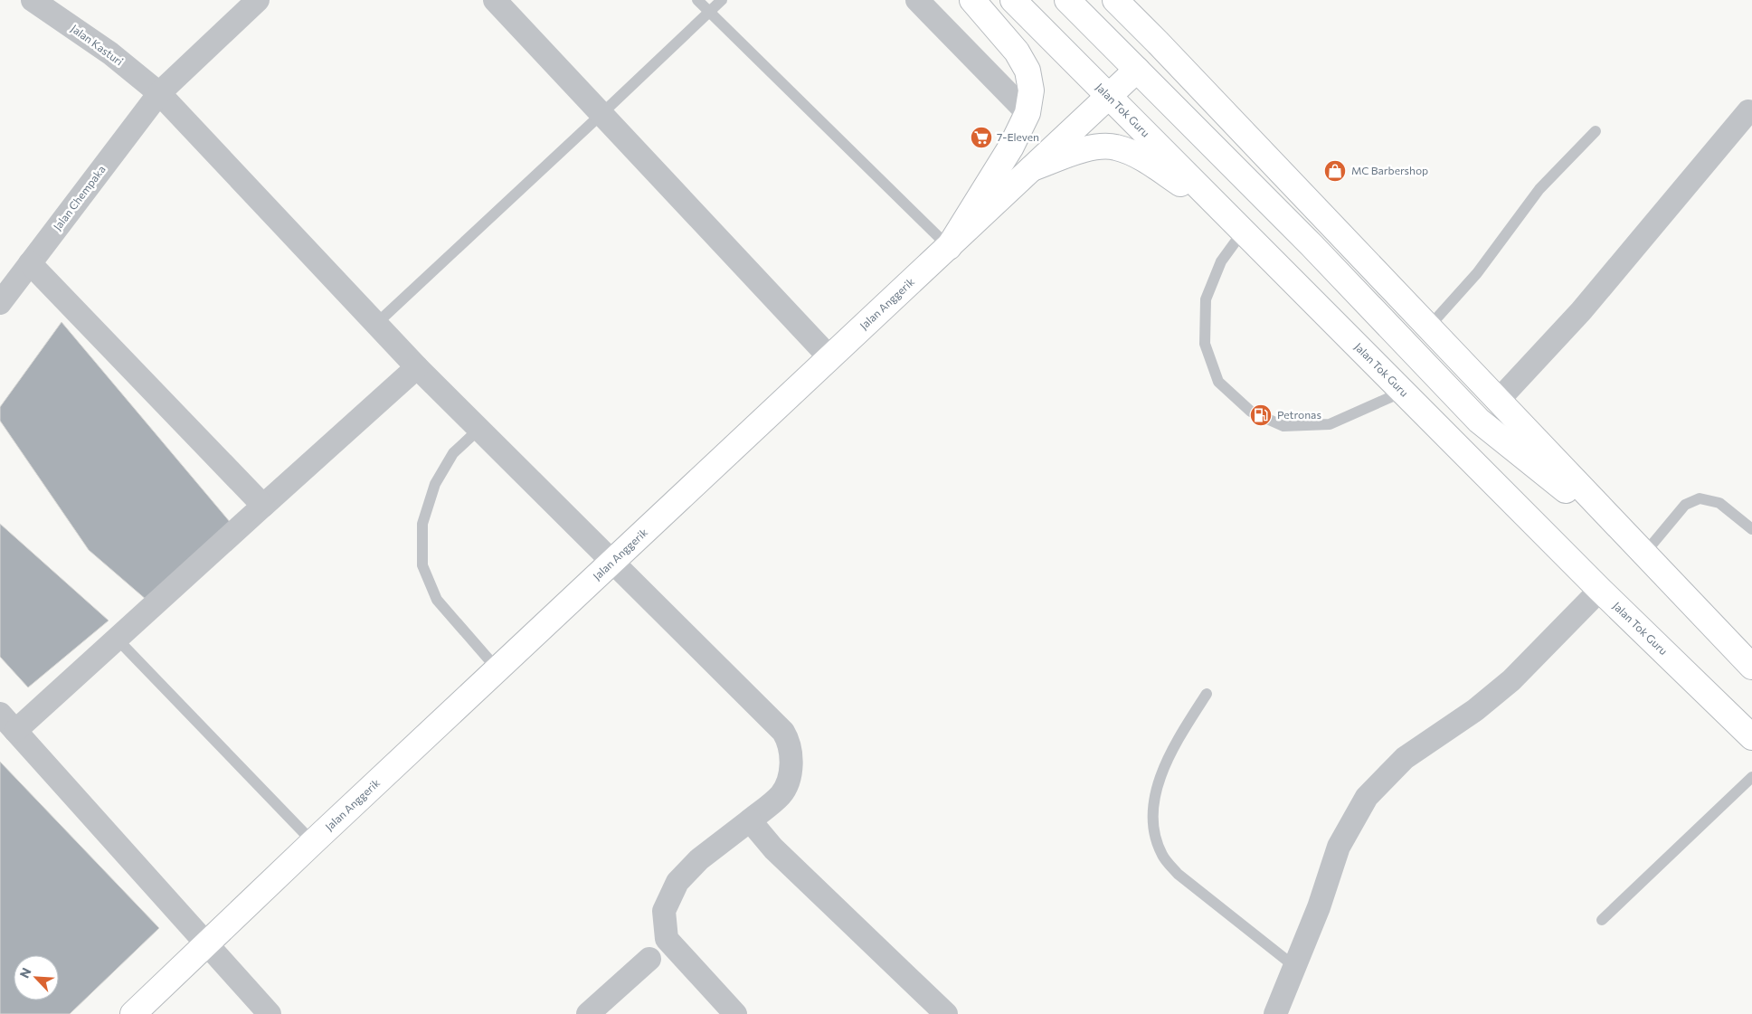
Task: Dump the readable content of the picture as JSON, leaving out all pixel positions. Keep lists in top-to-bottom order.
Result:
{
  "streets": {
    "main road": ["Jalan Tok Guru", "Jalan Anggerik"],
    "street": ["Jalan Kasturi", "Jalan Chempaka"]
  },
  "crossings": [
    ["Jalan Kasturi", "Jalan Chempaka"],
    ["Jalan Kasturi", "Jalan Anggerik"],
    ["Jalan Tok Guru", "Jalan Anggerik"]
  ],
  "places": {
    "supermarket": ["7-Eleven"],
    "shop": ["MC Barbershop"],
    "fuel station": ["Petronas"]
  },
  "north": "top left"
}
